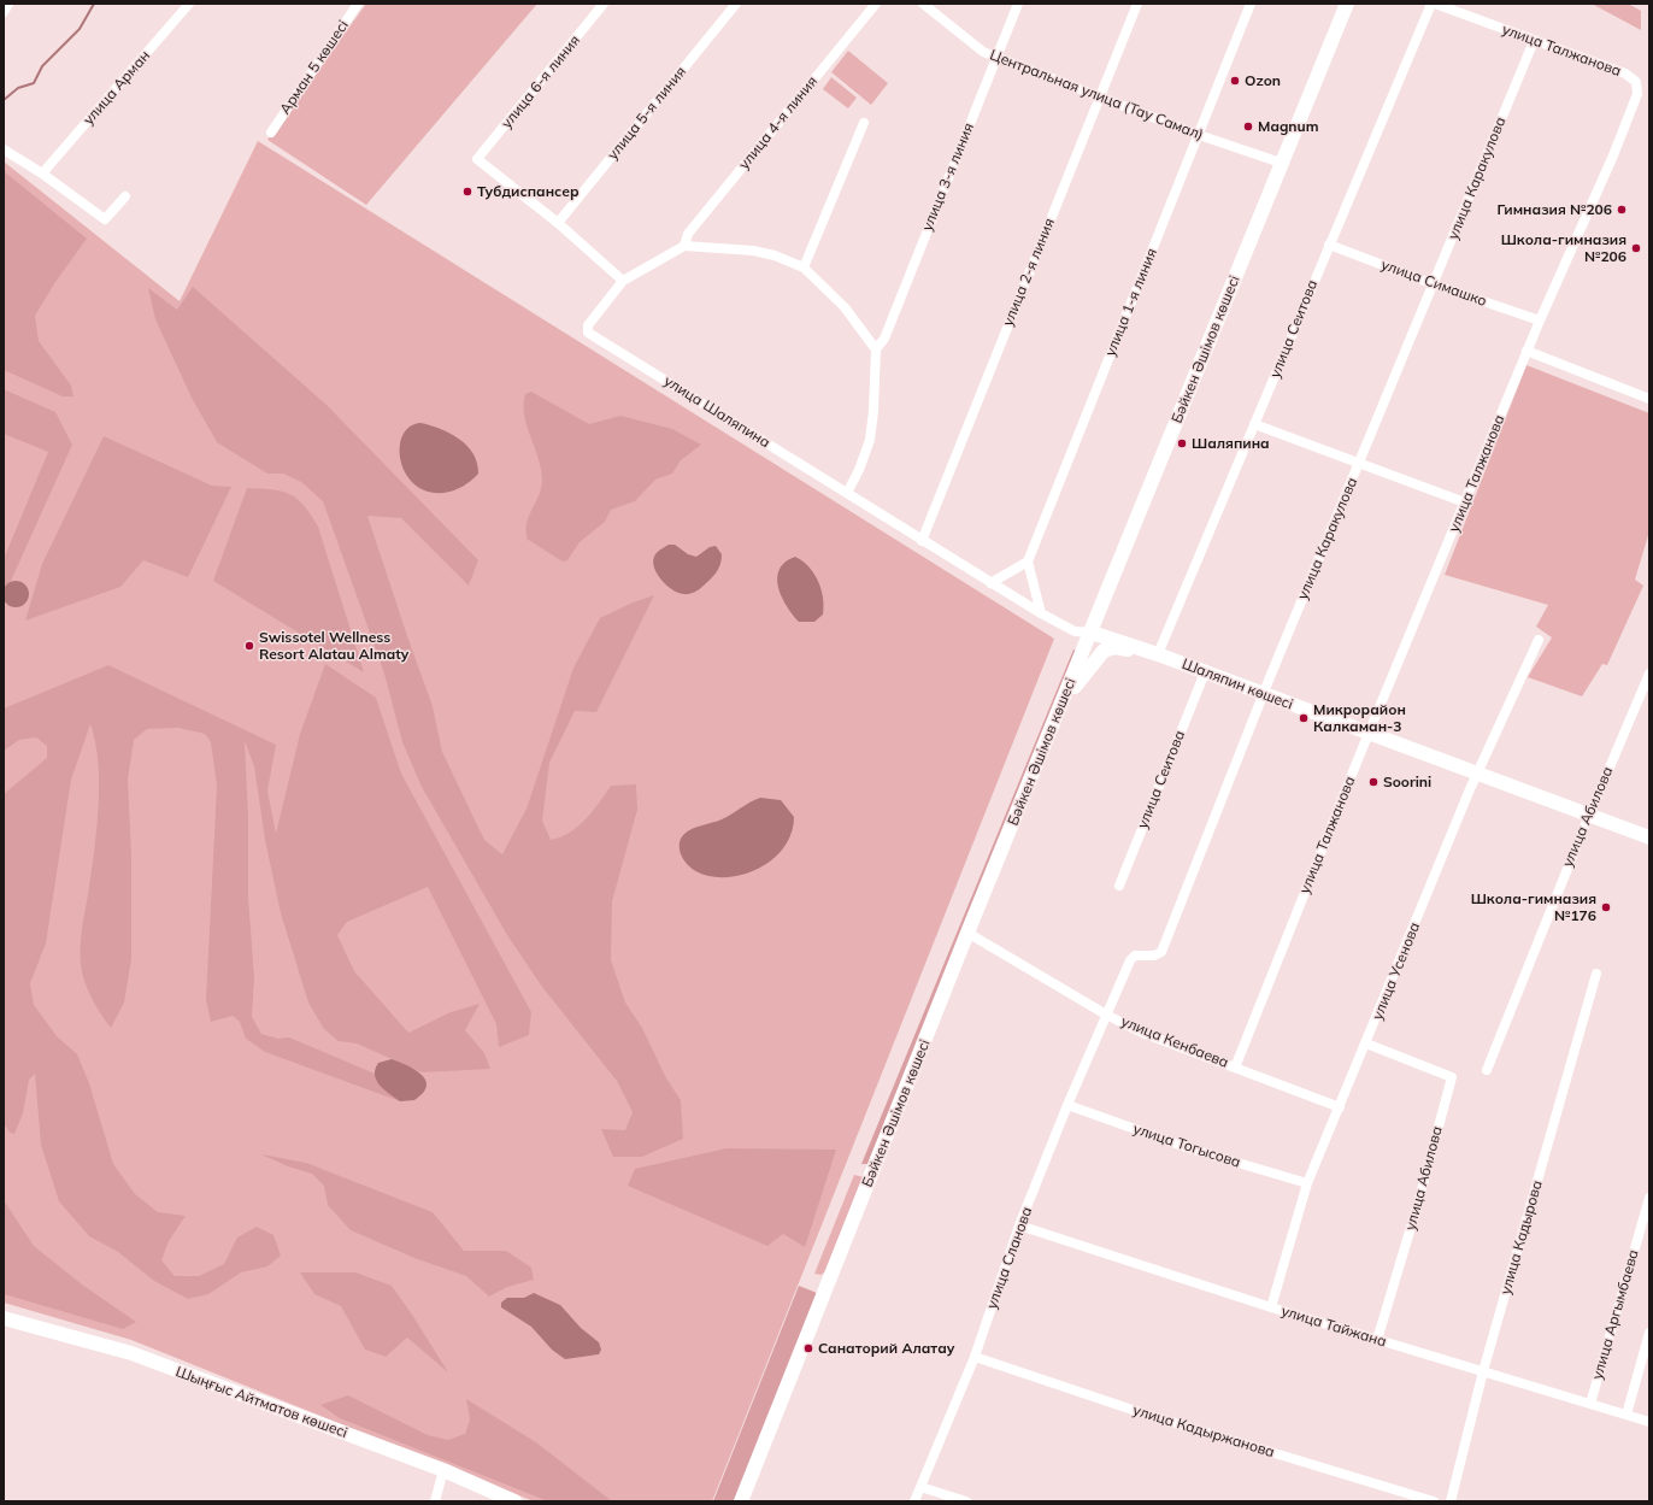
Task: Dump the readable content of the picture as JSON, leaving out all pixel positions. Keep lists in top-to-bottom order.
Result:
{
  "streets": {
    "main road": ["Бәйкен Әшімов көшесі", "Шаляпин көшесі", "Шыңғыс Айтматов көшесі"],
    "street": [
      "улица Талжанова",
      "Арман 5 көшесі",
      "улица 6-я линия",
      "улица Арман",
      "Центральная улица (Тау Самал)",
      "улица 5-я линия",
      "улица 4-я линия",
      "улица 3-я линия",
      "улица Каракулова",
      "улица 2-я линия",
      "улица Симашко",
      "улица 1-я линия",
      "улица Сеитова",
      "улица Шаляпина",
      "улица Абилова",
      "улица Усенова",
      "улица Кенбаева",
      "улица Тогысова",
      "улица Кадырова",
      "улица Сланова",
      "улица Аргымбаева",
      "улица Тайжана",
      "улица Кадыржанова"
    ]
  },
  "crossings": [
    ["улица Талжанова", "улица Каракулова"],
    ["улица Талжанова", "улица Симашко"],
    ["улица Талжанова", "улица Сеитова"],
    ["улица Талжанова", "Шаляпин көшесі"],
    ["улица Талжанова", "улица Кенбаева"],
    ["улица 6-я линия", "улица 5-я линия"],
    ["Центральная улица (Тау Самал)", "улица 3-я линия"],
    ["Центральная улица (Тау Самал)", "улица 2-я линия"],
    ["Центральная улица (Тау Самал)", "улица 1-я линия"],
    ["Центральная улица (Тау Самал)", "Бәйкен Әшімов көшесі"],
    ["улица Каракулова", "улица Симашко"],
    ["улица Каракулова", "Шаляпин көшесі"],
    ["улица Каракулова", "улица Кенбаева"],
    ["улица Каракулова", "улица Сланова"],
    ["улица 2-я линия", "Шаляпин көшесі"],
    ["улица Симашко", "улица Сеитова"],
    ["улица Сеитова", "Шаляпин көшесі"],
    ["Бәйкен Әшімов көшесі", "Шаляпин көшесі"],
    ["Бәйкен Әшімов көшесі", "улица Кенбаева"],
    ["улица Шаляпина", "Шаляпин көшесі"],
    ["Шаляпин көшесі", "улица Абилова"],
    ["Шаляпин көшесі", "улица Усенова"],
    ["улица Абилова", "улица Усенова"],
    ["улица Абилова", "улица Тайжана"],
    ["улица Усенова", "улица Кенбаева"],
    ["улица Усенова", "улица Тогысова"],
    ["улица Усенова", "улица Тайжана"],
    ["улица Кенбаева", "улица Сланова"],
    ["улица Тогысова", "улица Сланова"],
    ["улица Кадырова", "улица Тайжана"],
    ["улица Сланова", "улица Тайжана"],
    ["улица Сланова", "улица Кадыржанова"],
    ["улица Аргымбаева", "улица Тайжана"]
  ],
  "places": [
    "Ozon",
    "Magnum",
    "Тубдиспансер",
    "Гимназия №206",
    "Школа-гимназия №206",
    "Шаляпина",
    "Swissotel Wellness Resort Alatau Almaty",
    "Микрорайон Калкаман-3",
    "Soorini",
    "Школа-гимназия №176",
    "Санаторий Алатау"
  ]
}
